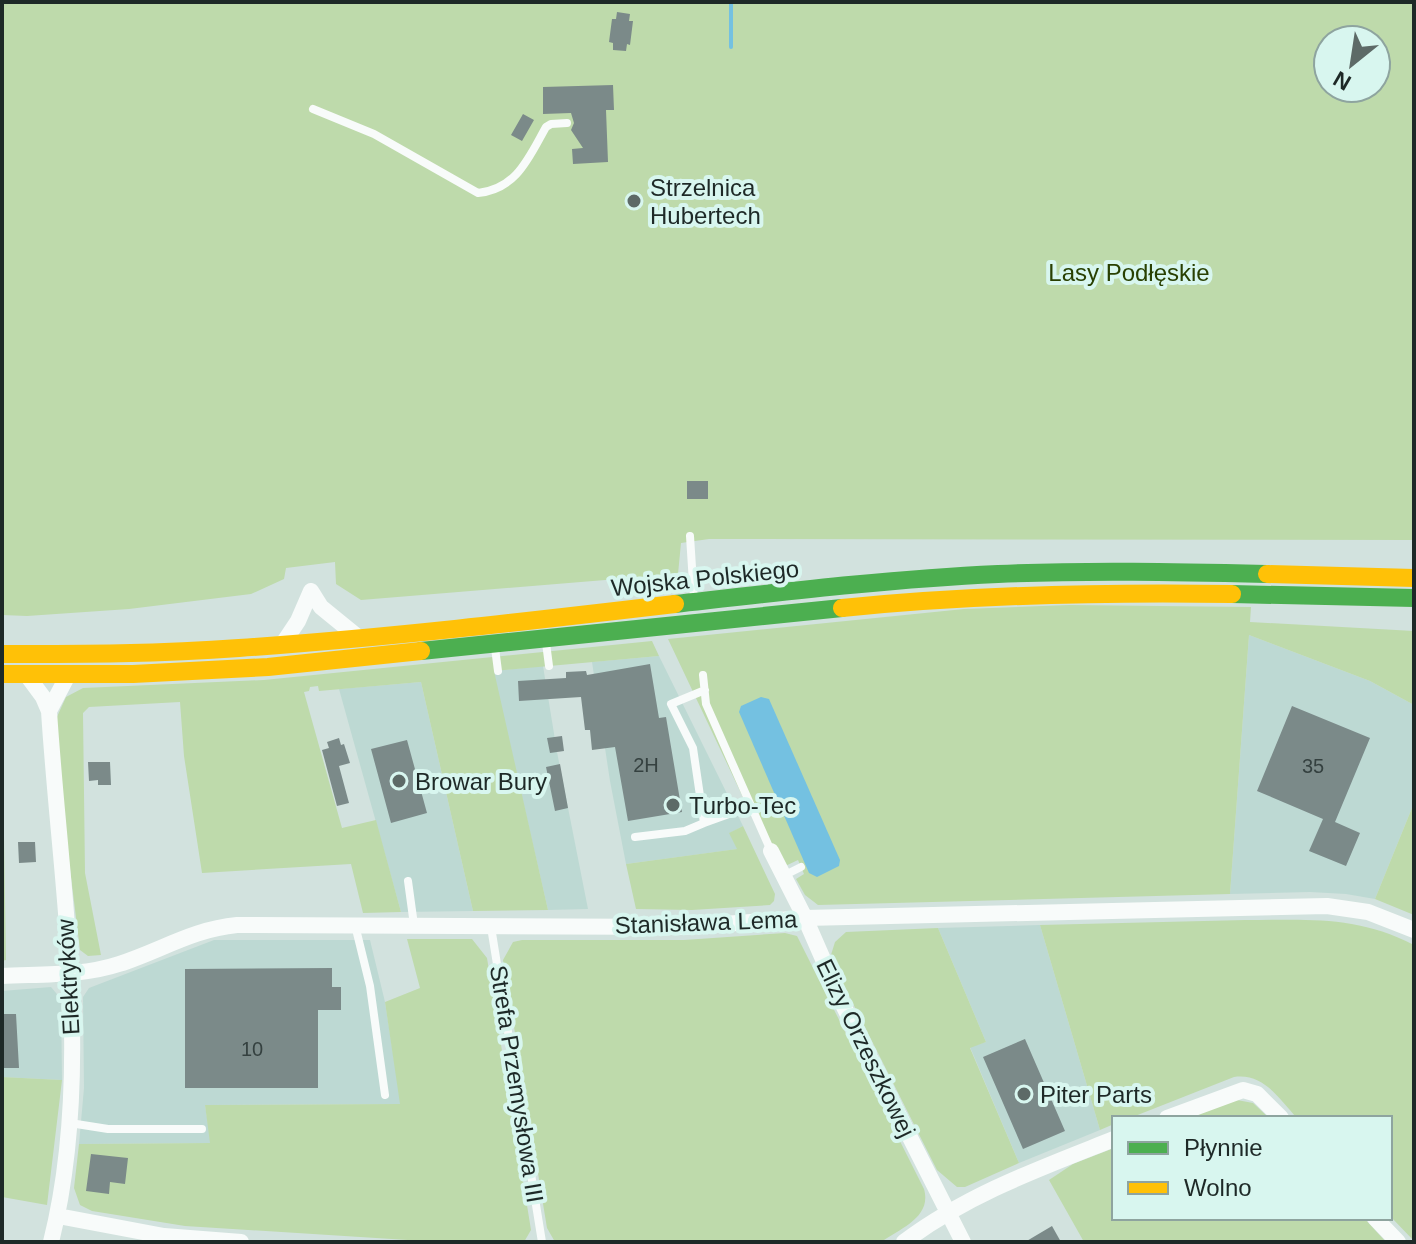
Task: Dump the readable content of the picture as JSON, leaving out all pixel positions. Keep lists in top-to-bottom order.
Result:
{
  "streets": {
    "main road": ["Wojska Polskiego"],
    "street": ["Stanisława Lema", "Elektryków", "Elizy Orzeszkowej"],
    "lane": ["Strefa Przemysłowa III"]
  },
  "crossings": [
    ["Wojska Polskiego", "Elektryków"],
    ["Stanisława Lema", "Elektryków"],
    ["Stanisława Lema", "Elizy Orzeszkowej"],
    ["Stanisława Lema", "Strefa Przemysłowa III"]
  ],
  "parks": ["Lasy Podłęskie"],
  "places": [
    "Strzelnica Hubertech",
    "Browar Bury",
    "Turbo-Tec",
    "Piter Parts"
  ],
  "house_numbers": ["2H", "35", "10"],
  "legend": ["Płynnie", "Wolno"],
  "north": "bottom left"
}
